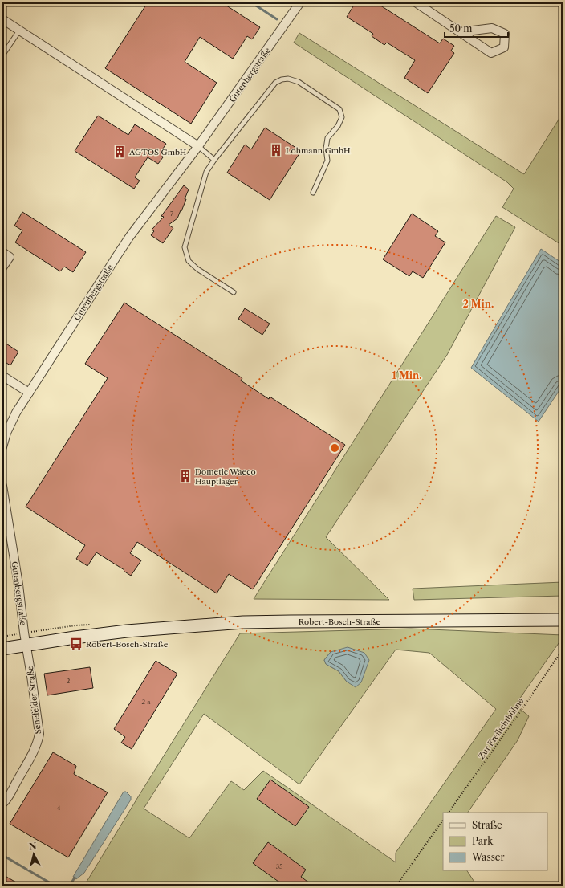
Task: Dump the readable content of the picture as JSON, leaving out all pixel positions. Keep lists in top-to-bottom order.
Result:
{
  "streets": {
    "street": ["Gutenbergstraße", "Robert-Bosch-Straße", "Senefelder Straße"],
    "path": ["Zur Freilichtbühne"]
  },
  "crossings": [
    ["Gutenbergstraße", "Robert-Bosch-Straße"],
    ["Gutenbergstraße", "Senefelder Straße"],
    ["Robert-Bosch-Straße", "Senefelder Straße"]
  ],
  "places": {
    "building": ["Lohmann GmbH", "AGTOS GmbH", "Dometic Waeco Hauptlager"],
    "bus stop": ["Robert-Bosch-Straße"]
  },
  "house_numbers": [
    "7",
    "2",
    "2 a",
    "4",
    "35"
  ],
  "legend": ["Straße", "Park", "Wasser"],
  "scale_bar": "50 m",
  "north": "top",
  "rings": ["2 Min.", "1 Min."]
}
